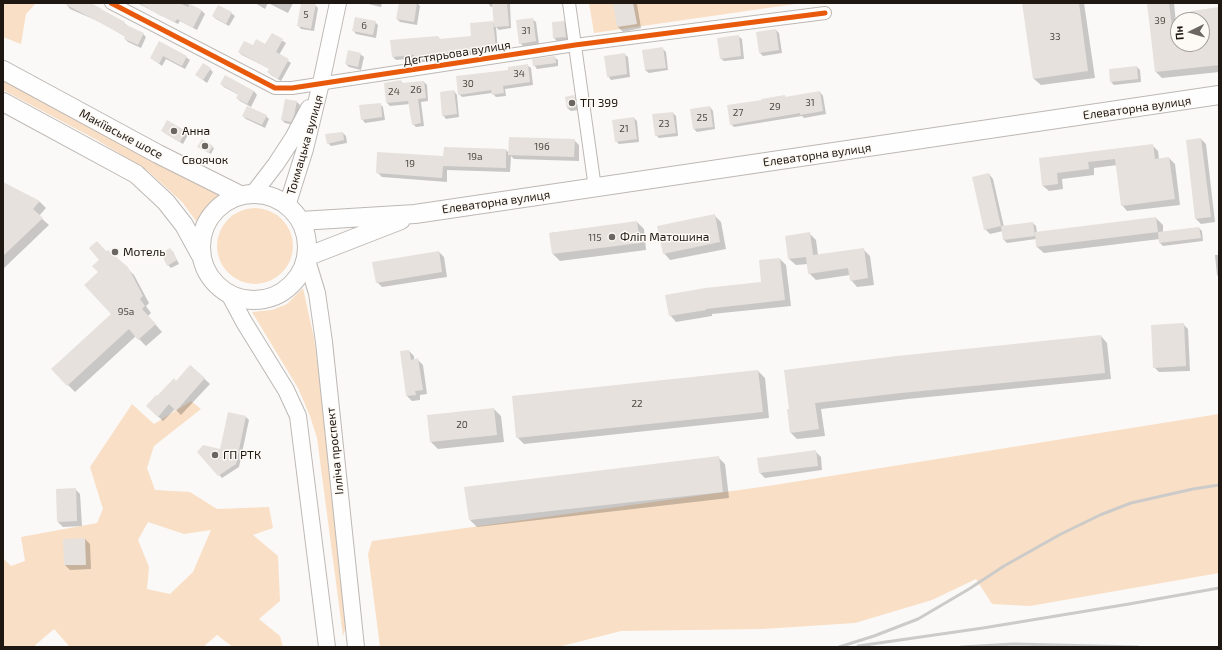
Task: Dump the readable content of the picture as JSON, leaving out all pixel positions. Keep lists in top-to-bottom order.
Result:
{
  "streets": {
    "main road": [
      "Елеваторна вулиця",
      "Макіївське шосе",
      "Токмацька вулиця",
      "Ілліча проспект"
    ],
    "street": ["Дегтярьова вулиця"]
  },
  "crossings": [
    ["Дегтярьова вулиця", "Токмацька вулиця"],
    ["Елеваторна вулиця", "Макіївське шосе"],
    ["Елеваторна вулиця", "Токмацька вулиця"],
    ["Елеваторна вулиця", "Ілліча проспект"],
    ["Макіївське шосе", "Токмацька вулиця"],
    ["Макіївське шосе", "Ілліча проспект"],
    ["Токмацька вулиця", "Ілліча проспект"]
  ],
  "places": [
    "ТП 399",
    "Анна",
    "Своячок",
    "Фліп Матошина",
    "Мотель",
    "ГП РТК"
  ],
  "house_numbers": [
    "5",
    "39",
    "6",
    "31",
    "33",
    "34",
    "30",
    "26",
    "24",
    "31",
    "29",
    "27",
    "25",
    "23",
    "21",
    "19б",
    "19а",
    "19",
    "115",
    "95а",
    "22",
    "20"
  ],
  "north": "left"
}
